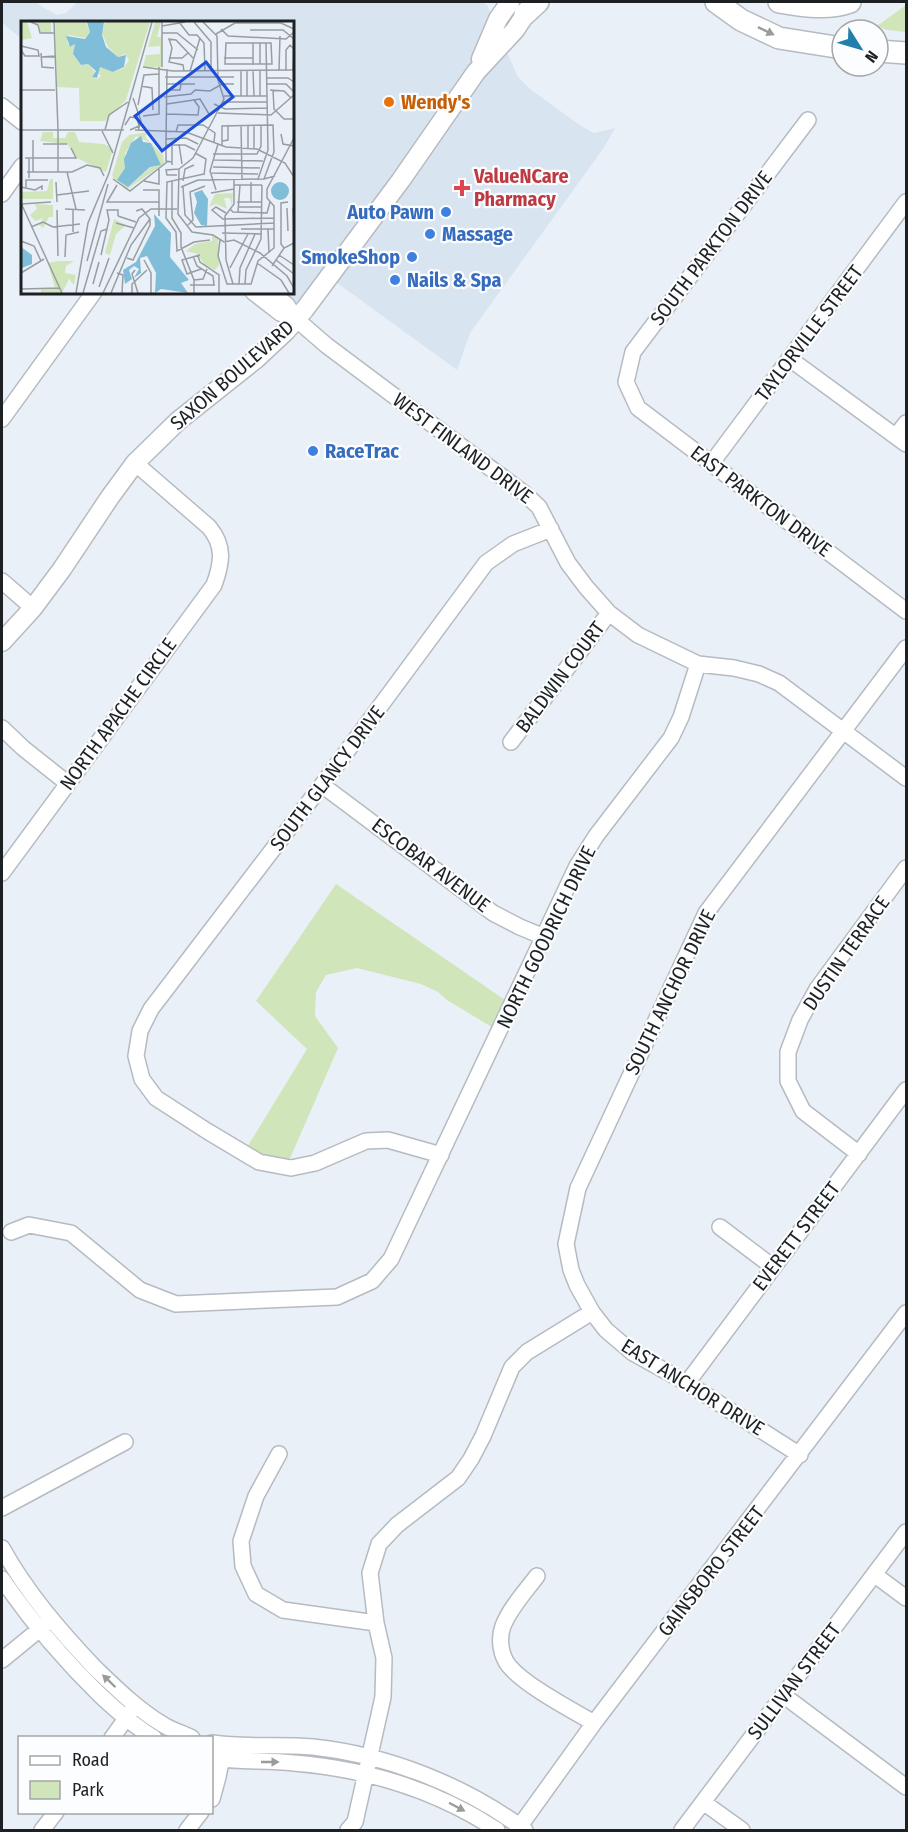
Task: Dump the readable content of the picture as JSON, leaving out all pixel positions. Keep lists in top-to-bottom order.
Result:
{
  "streets": {
    "main road": ["SAXON BOULEVARD"],
    "street": [
      "SOUTH PARKTON DRIVE",
      "TAYLORVILLE STREET",
      "WEST FINLAND DRIVE",
      "EAST PARKTON DRIVE",
      "BALDWIN COURT",
      "NORTH APACHE CIRCLE",
      "SOUTH GLANCY DRIVE",
      "ESCOBAR AVENUE",
      "NORTH GOODRICH DRIVE",
      "DUSTIN TERRACE",
      "SOUTH ANCHOR DRIVE",
      "EVERETT STREET",
      "EAST ANCHOR DRIVE",
      "GAINSBORO STREET",
      "SULLIVAN STREET"
    ]
  },
  "crossings": [
    ["SOUTH PARKTON DRIVE", "EAST PARKTON DRIVE"],
    ["TAYLORVILLE STREET", "EAST PARKTON DRIVE"],
    ["SAXON BOULEVARD", "WEST FINLAND DRIVE"],
    ["SAXON BOULEVARD", "NORTH APACHE CIRCLE"],
    ["WEST FINLAND DRIVE", "BALDWIN COURT"],
    ["WEST FINLAND DRIVE", "SOUTH GLANCY DRIVE"],
    ["WEST FINLAND DRIVE", "NORTH GOODRICH DRIVE"],
    ["WEST FINLAND DRIVE", "SOUTH ANCHOR DRIVE"],
    ["SOUTH GLANCY DRIVE", "ESCOBAR AVENUE"],
    ["SOUTH GLANCY DRIVE", "NORTH GOODRICH DRIVE"],
    ["ESCOBAR AVENUE", "NORTH GOODRICH DRIVE"],
    ["DUSTIN TERRACE", "EVERETT STREET"],
    ["SOUTH ANCHOR DRIVE", "EAST ANCHOR DRIVE"],
    ["EVERETT STREET", "EAST ANCHOR DRIVE"],
    ["EAST ANCHOR DRIVE", "GAINSBORO STREET"]
  ],
  "places": {
    "other": [
      "Wendy's",
      "Auto Pawn",
      "Massage",
      "SmokeShop",
      "Nails & Spa",
      "RaceTrac"
    ],
    "health": ["ValueNCare Pharmacy"]
  },
  "legend": ["Road", "Park"],
  "north": "bottom right"
}
